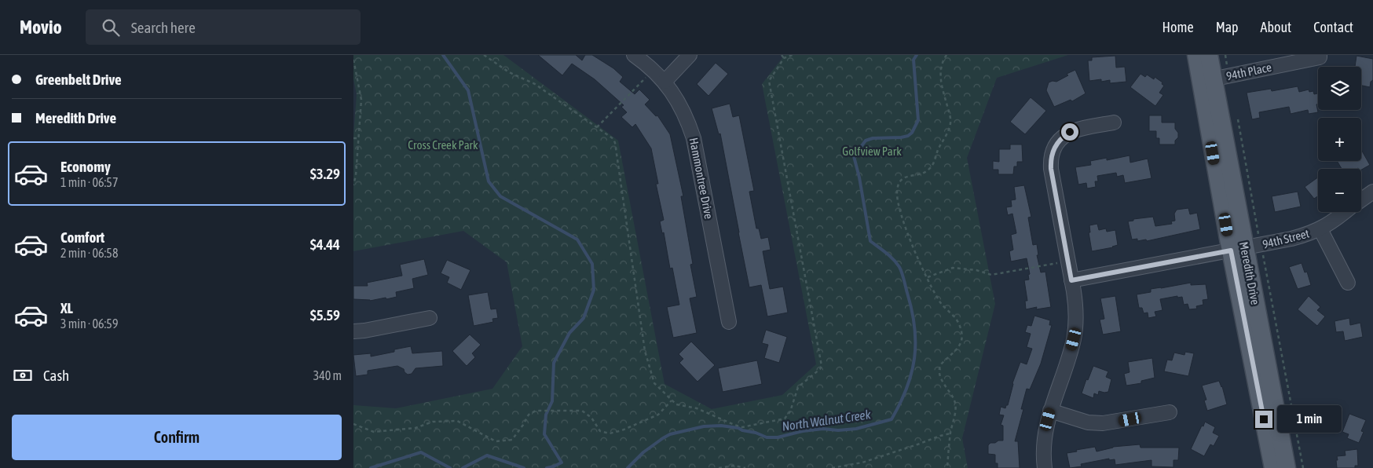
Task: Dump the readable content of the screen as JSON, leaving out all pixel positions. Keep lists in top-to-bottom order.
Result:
{
  "streets": {
    "main road": ["Meredith Drive"],
    "street": ["94th Place", "Hammontree Drive", "94th Street"]
  },
  "crossings": [
    ["94th Place", "Meredith Drive"],
    ["94th Street", "Meredith Drive"]
  ],
  "water": ["North Walnut Creek"],
  "parks": ["Cross Creek Park", "Golfview Park"],
  "page": {
    "header": "Movio",
    "search": "Search here",
    "nav": [
      "Home",
      "Map",
      "About",
      "Contact"
    ],
    "banner": ["Greenbelt Drive", "Meredith Drive"],
    "map_buttons": ["+", "−"],
    "list": [
      {
        "name": "Economy",
        "note": "1 min · 06:57",
        "value": "$3.29"
      },
      {
        "name": "Comfort",
        "note": "2 min · 06:58",
        "value": "$4.44"
      },
      {
        "name": "XL",
        "note": "3 min · 06:59",
        "value": "$5.59"
      }
    ],
    "pay": ["Cash", "340 m"],
    "bubble": "1 min",
    "buttons": "Confirm"
  }
}
